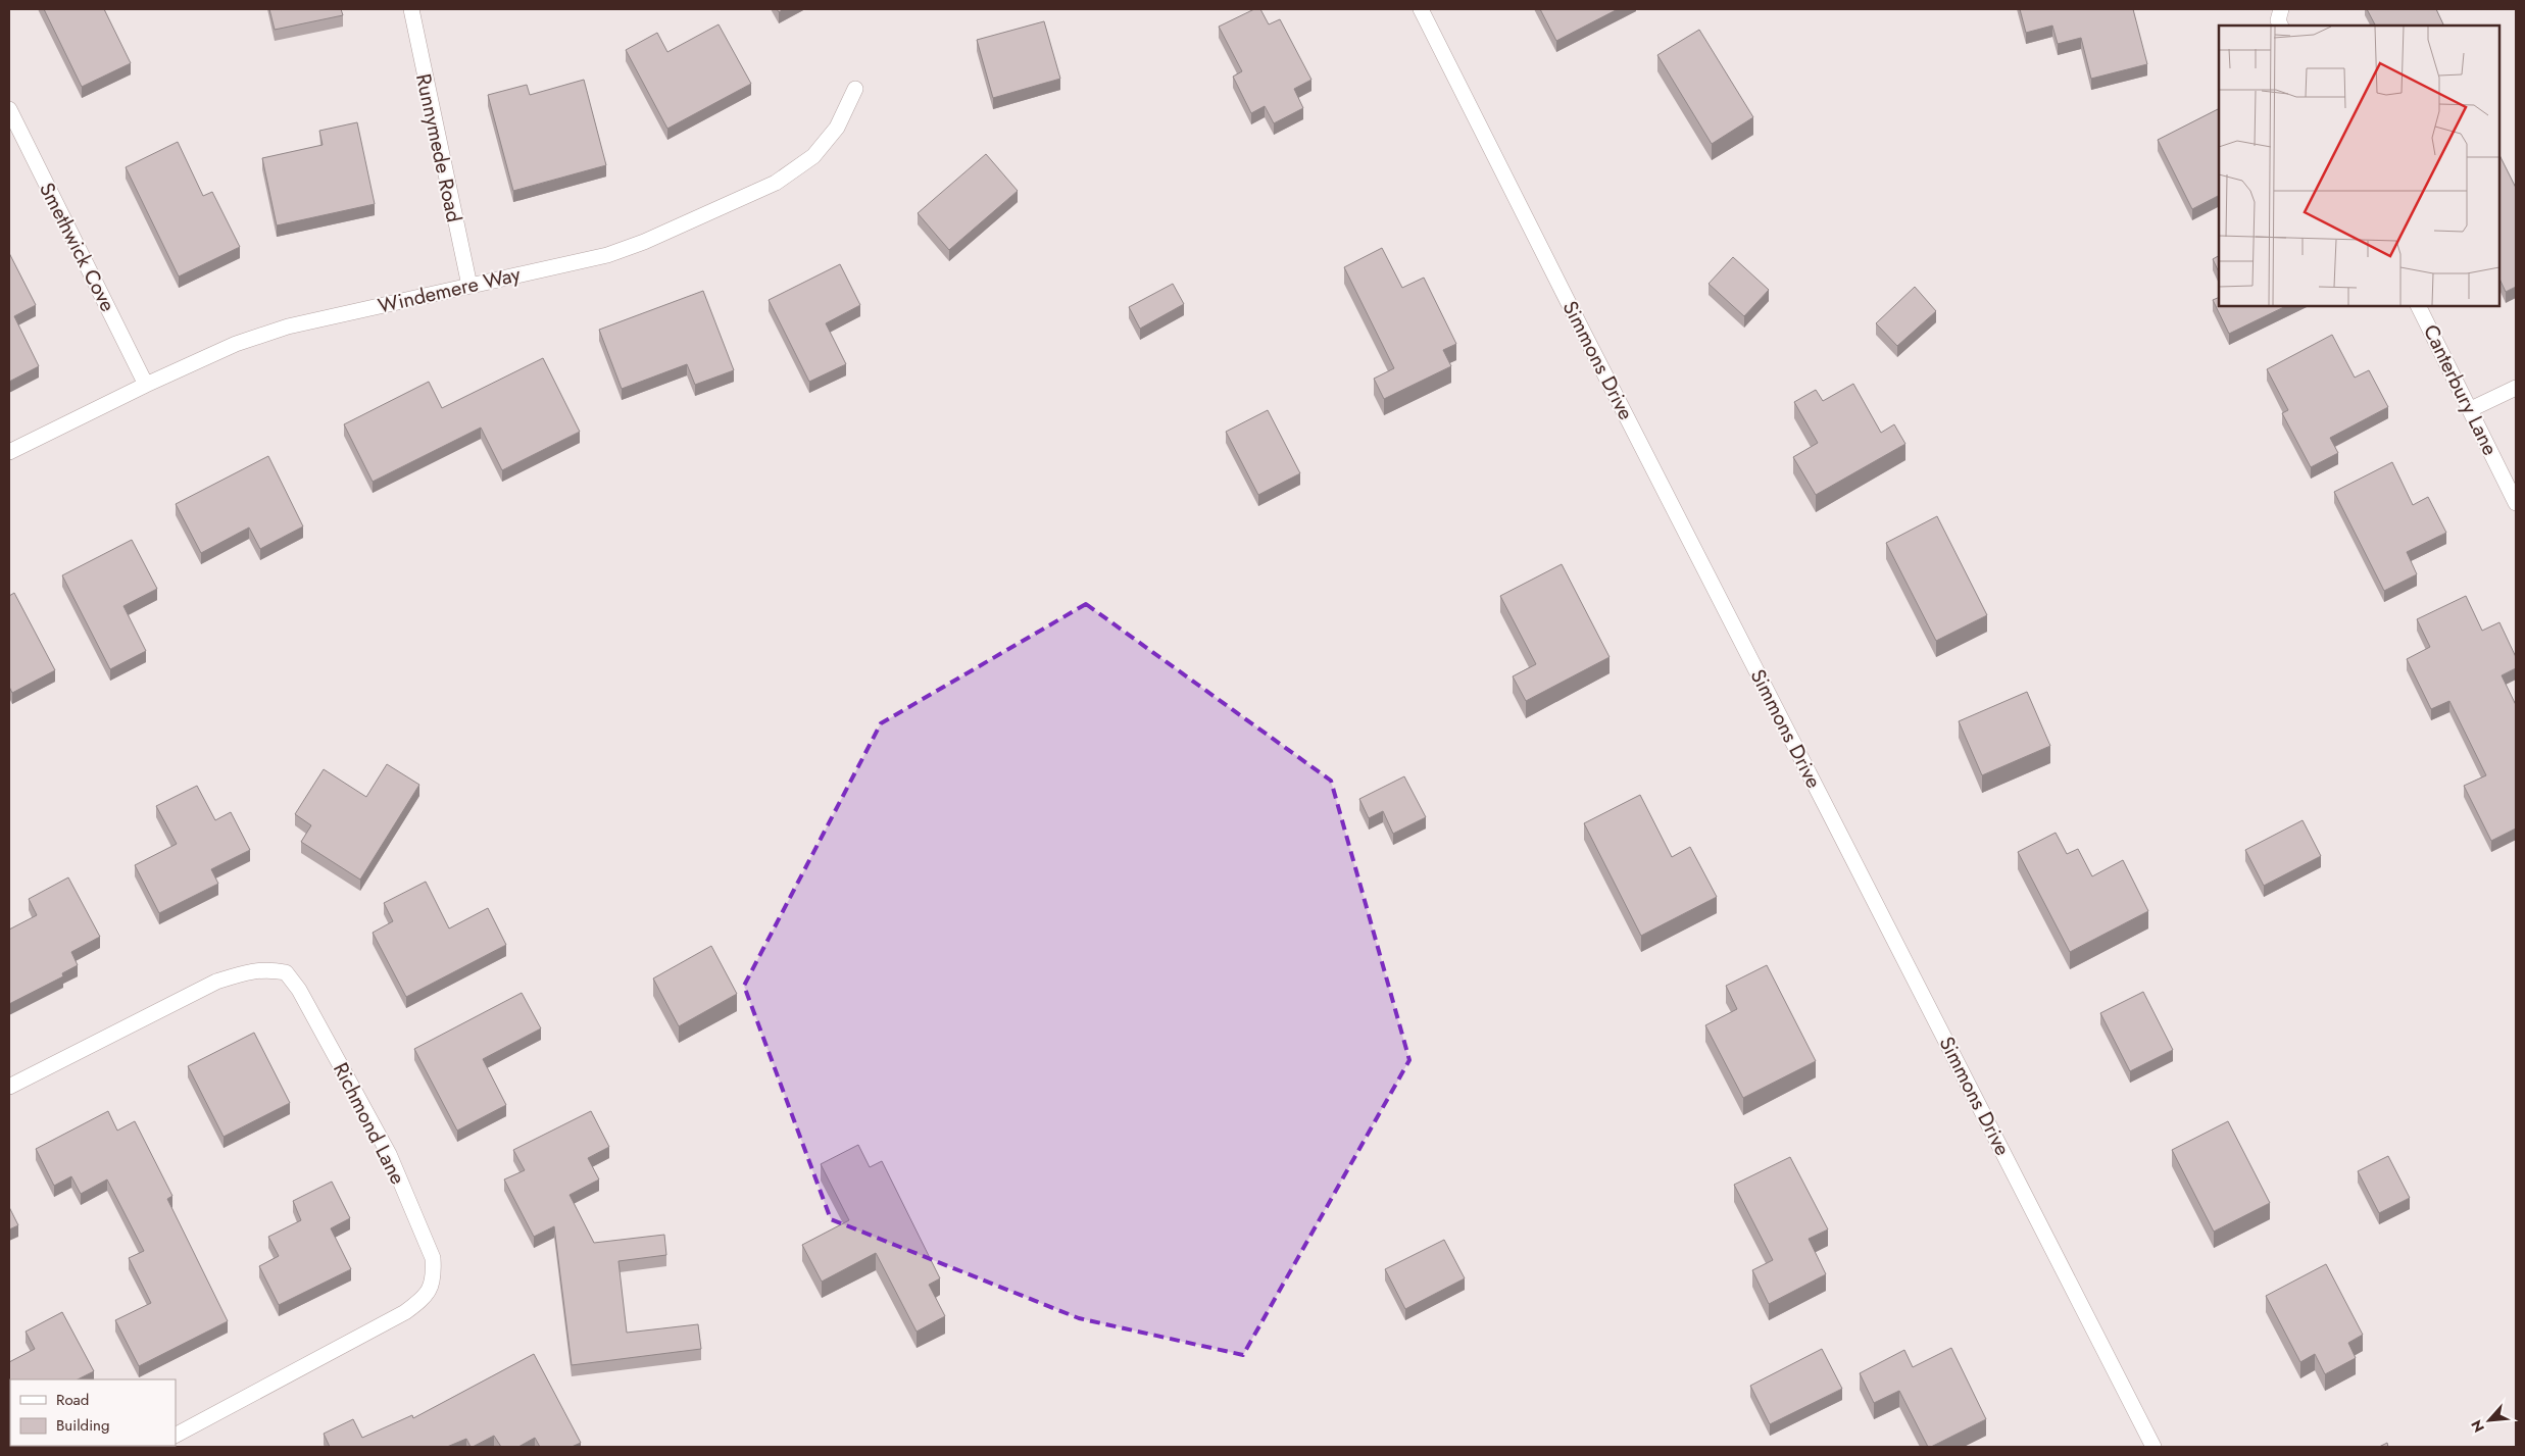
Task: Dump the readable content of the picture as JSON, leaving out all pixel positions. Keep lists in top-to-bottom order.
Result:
{
  "streets": {
    "street": [
      "Runnymede Road",
      "Smethwick Cove",
      "Windemere Way",
      "Simmons Drive",
      "Canterbury Lane",
      "Richmond Lane"
    ]
  },
  "crossings": [
    ["Runnymede Road", "Windemere Way"],
    ["Smethwick Cove", "Windemere Way"]
  ],
  "legend": ["Road", "Building"],
  "north": "bottom left"
}
